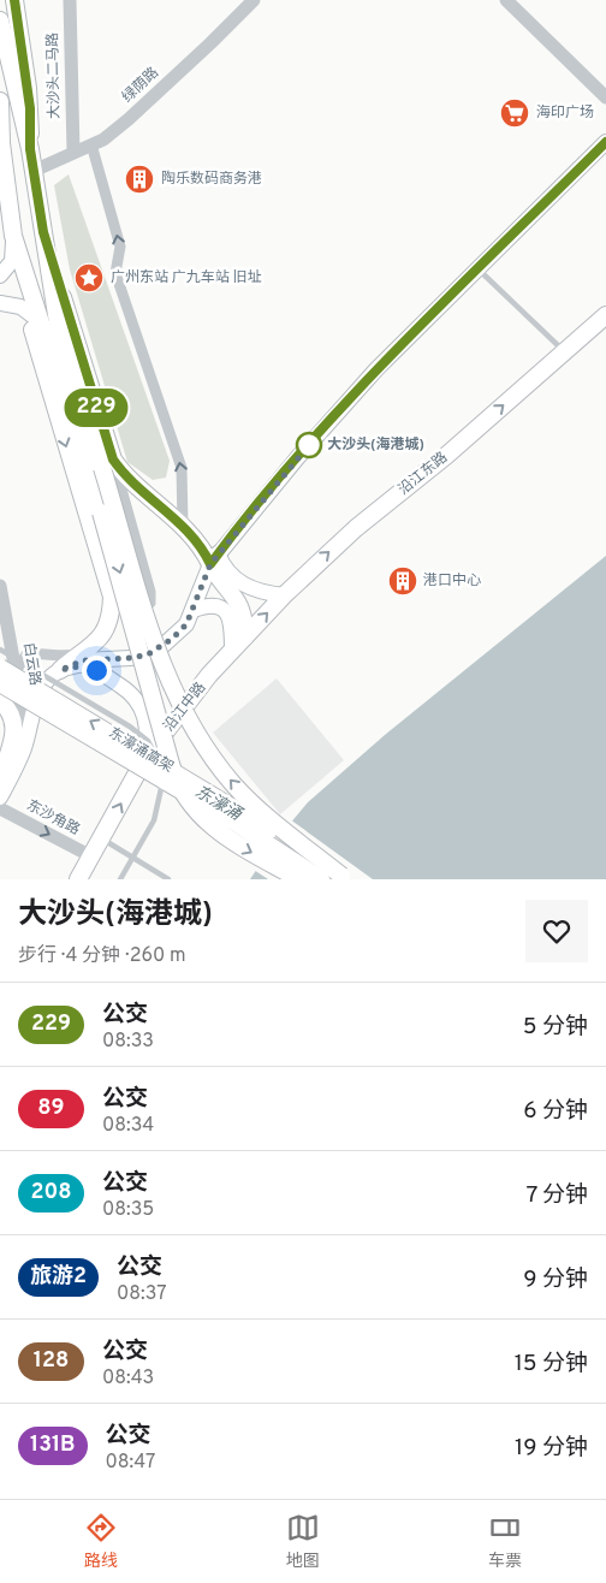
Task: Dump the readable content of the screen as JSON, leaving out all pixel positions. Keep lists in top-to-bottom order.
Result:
{
  "streets": {
    "main road": ["沿江东路", "沿江中路", "东濠涌高架"],
    "street": [
      "大沙头二马路",
      "绿荫路",
      "白云路",
      "东沙角路"
    ]
  },
  "crossings": [
    ["大沙头二马路", "绿荫路"],
    ["沿江东路", "沿江中路"],
    ["白云路", "东濠涌高架"],
    ["沿江中路", "东沙角路"]
  ],
  "one_way": ["东沙角路"],
  "water": ["东濠涌"],
  "places": {
    "supermarket": ["海印广场"],
    "building": ["陶乐数码商务港", "港口中心"],
    "place": ["广州东站 广九车站 旧址"],
    "other": ["大沙头(海港城)"]
  },
  "lines": ["bus line 229"],
  "page": {
    "on_map": "229",
    "heading": ["大沙头(海港城)", "步行 · 4 分钟 · 260 m"],
    "list": [
      {
        "mark": "229",
        "name": "公交",
        "note": "08:33",
        "value": "5 分钟"
      },
      {
        "mark": "89",
        "name": "公交",
        "note": "08:34",
        "value": "6 分钟"
      },
      {
        "mark": "208",
        "name": "公交",
        "note": "08:35",
        "value": "7 分钟"
      },
      {
        "mark": "旅游2",
        "name": "公交",
        "note": "08:37",
        "value": "9 分钟"
      },
      {
        "mark": "128",
        "name": "公交",
        "note": "08:43",
        "value": "15 分钟"
      },
      {
        "mark": "131B",
        "name": "公交",
        "note": "08:47",
        "value": "19 分钟"
      }
    ],
    "tabs": ["路线", "地图", "车票"]
  }
}
